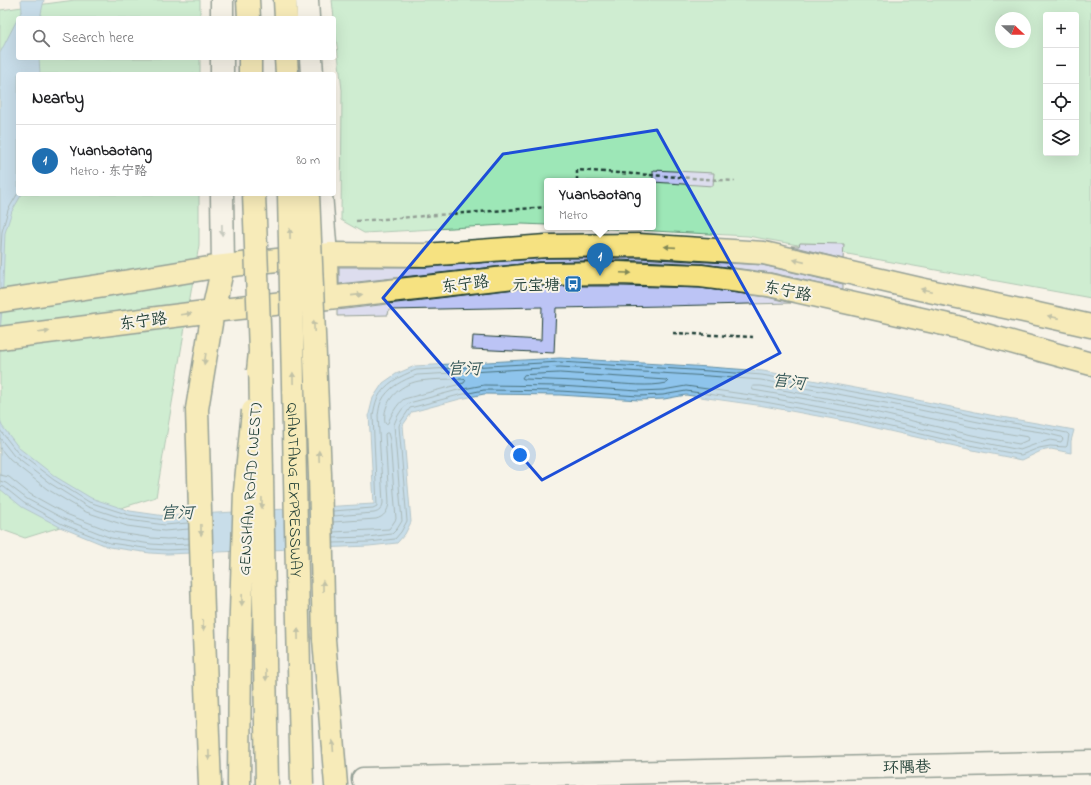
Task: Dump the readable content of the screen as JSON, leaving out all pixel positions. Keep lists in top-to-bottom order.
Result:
{
  "streets": {
    "main road": ["东宁路", "GENSHAN ROAD (WEST)", "QIANTANG EXPRESSWAY"],
    "street": ["环隅巷"]
  },
  "crossings": [
    ["GENSHAN ROAD (WEST)", "QIANTANG EXPRESSWAY"]
  ],
  "water": ["官河"],
  "places": {
    "bus stop": ["元宝塘"]
  },
  "north": "right",
  "page": {
    "map_buttons": ["+", "−"],
    "search": "Search here",
    "heading": "Nearby",
    "list": [
      {
        "mark": "1",
        "name": "Yuanbaotang",
        "note": "Metro · 东宁路",
        "value": "80 m"
      }
    ],
    "popup": ["Yuanbaotang", "Metro"],
    "pins": "1"
  }
}
